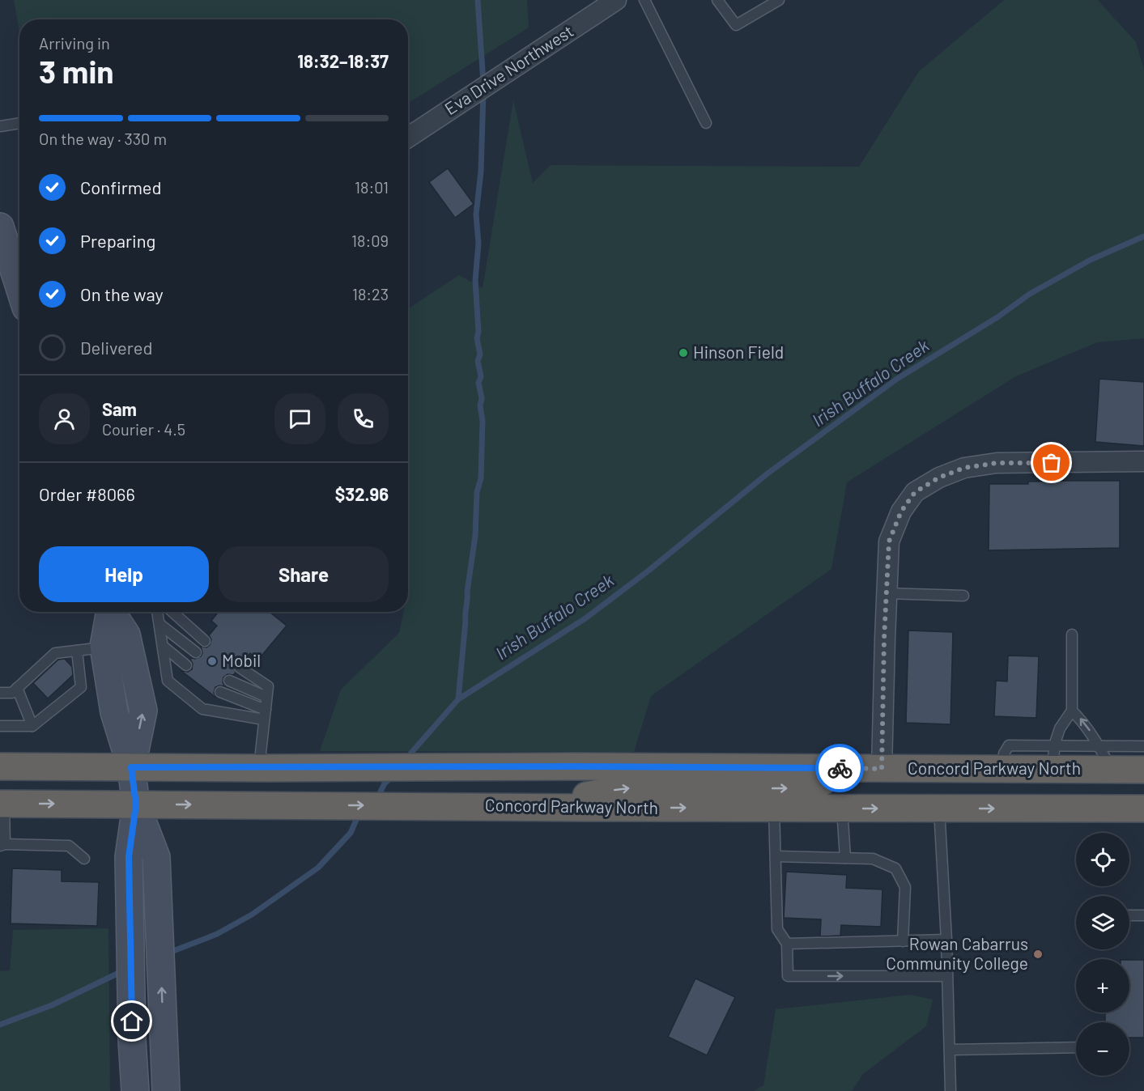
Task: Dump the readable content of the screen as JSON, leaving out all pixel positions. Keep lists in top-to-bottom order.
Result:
{
  "streets": {
    "highway": ["Concord Parkway North"],
    "street": ["Eva Drive Northwest"]
  },
  "water": ["Irish Buffalo Creek"],
  "places": ["Hinson Field", "Mobil", "Rowan Cabarrus Community College"],
  "page": {
    "heading": ["3 min", "Arriving in", "18:32–18:37"],
    "panel": [
      "Sam",
      "Courier · 4.5",
      "Order #8066",
      "$32.96"
    ],
    "bar": "On the way · 330 m",
    "list": [
      ["Confirmed", "18:01"],
      ["Preparing", "18:09"],
      ["On the way", "18:23"],
      "Delivered"
    ],
    "buttons": ["Help", "Share"],
    "map_buttons": ["+", "−"]
  }
}
